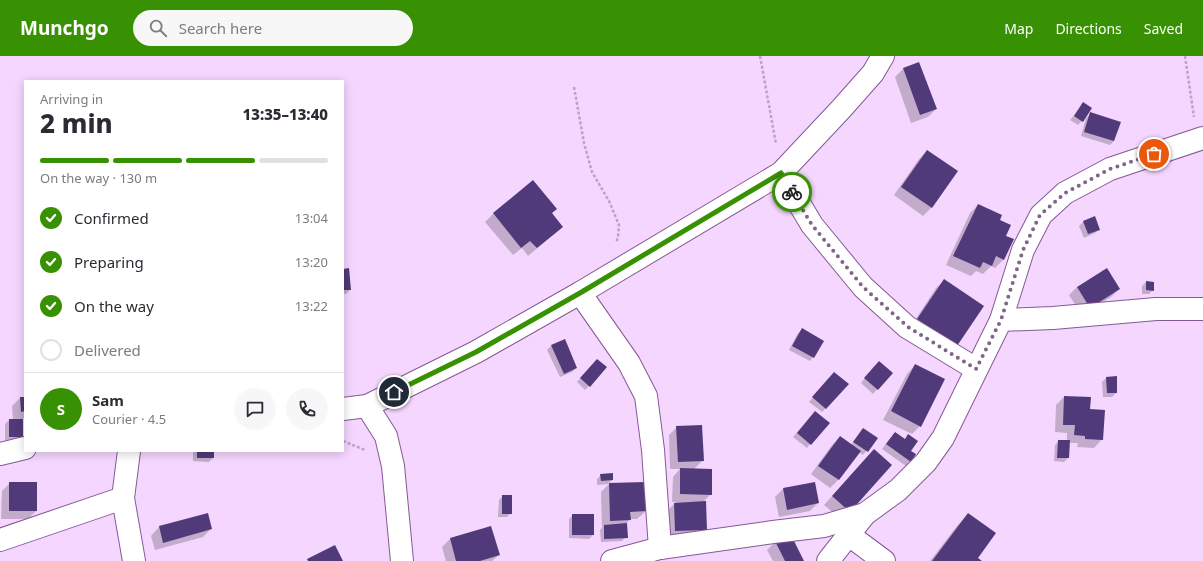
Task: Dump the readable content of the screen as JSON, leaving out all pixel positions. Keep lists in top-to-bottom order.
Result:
{
  "page": {
    "header": "Munchgo",
    "search": "Search here",
    "nav": ["Map", "Directions", "Saved"],
    "heading": ["2 min", "Arriving in", "13:35–13:40"],
    "panel": ["Sam", "Courier · 4.5"],
    "bar": "On the way · 130 m",
    "list": [
      ["Confirmed", "13:04"],
      ["Preparing", "13:20"],
      ["On the way", "13:22"],
      "Delivered"
    ],
    "round": "S"
  }
}
